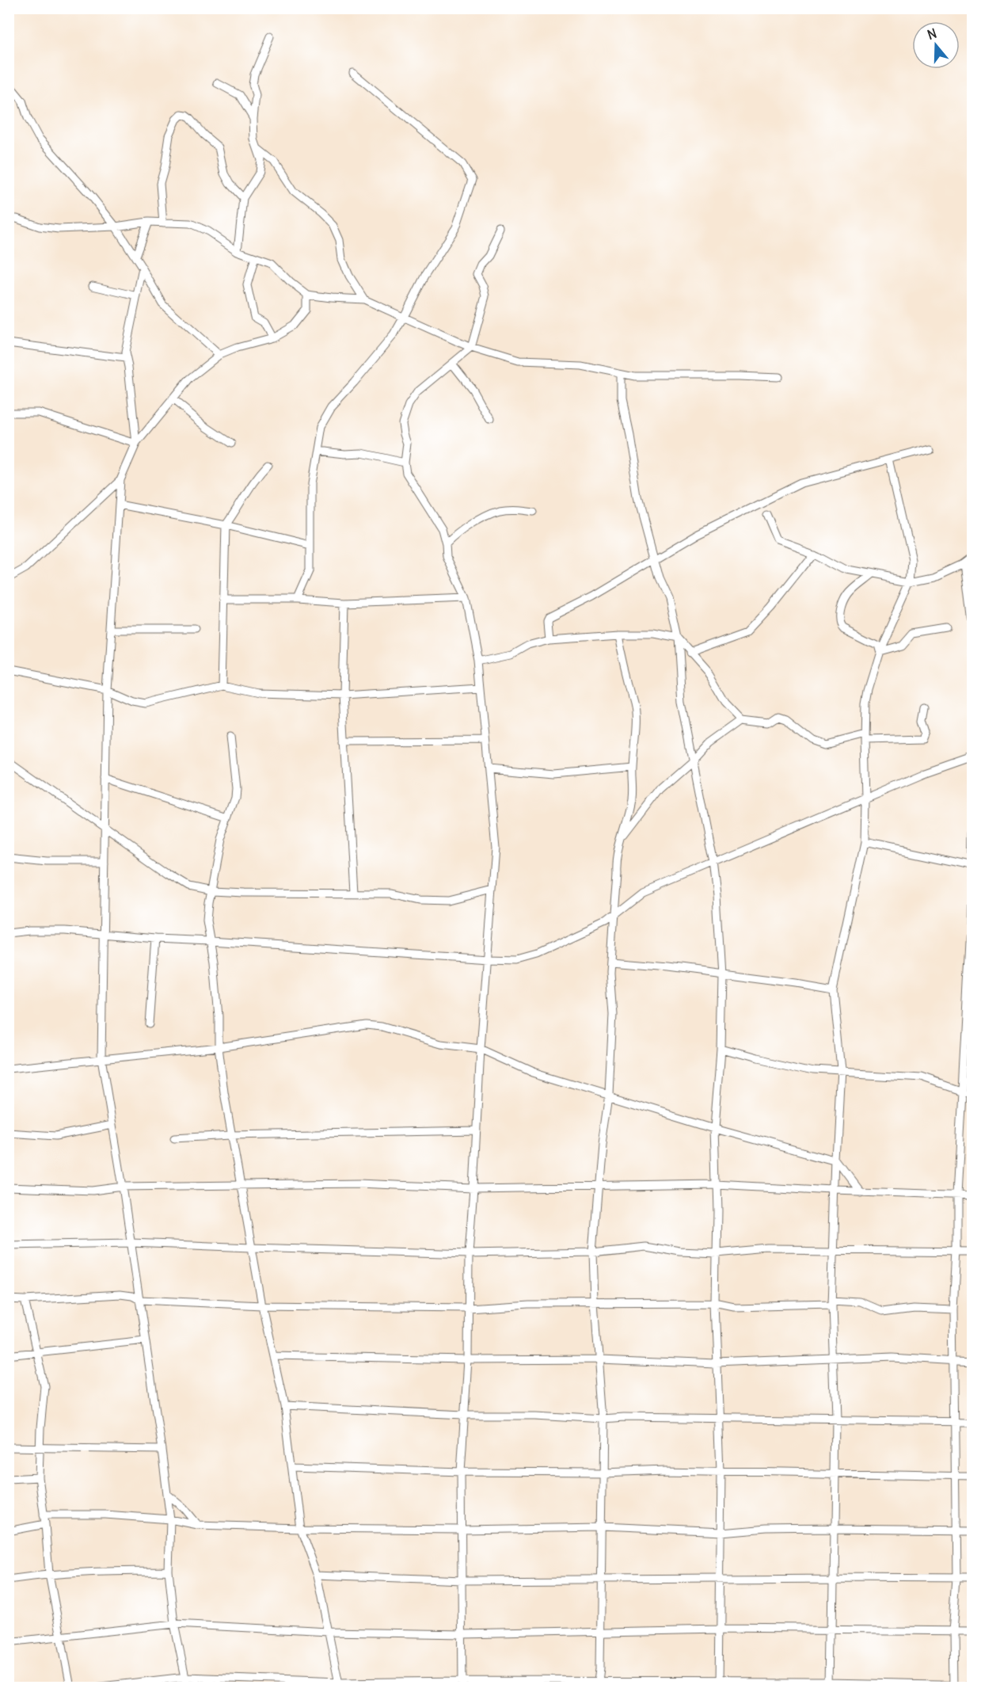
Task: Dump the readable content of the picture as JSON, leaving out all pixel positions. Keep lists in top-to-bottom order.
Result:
{
  "north": "top"
}
